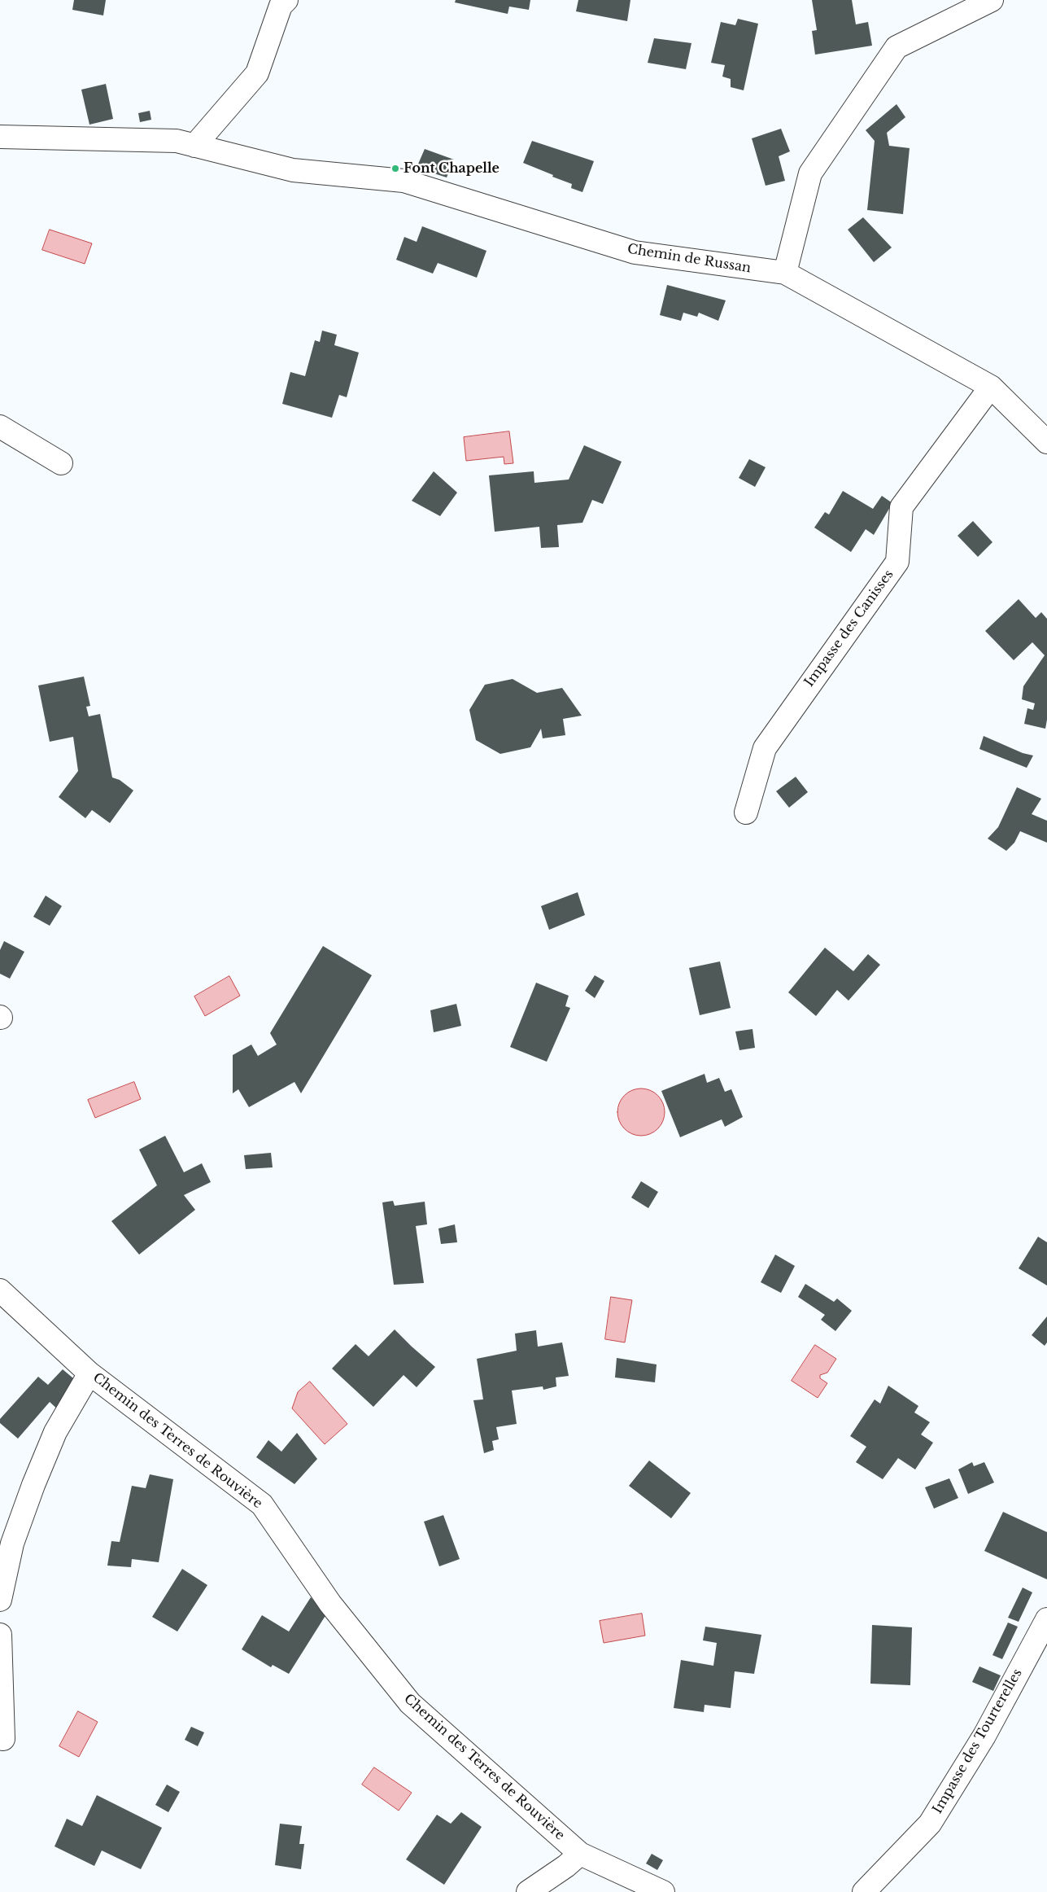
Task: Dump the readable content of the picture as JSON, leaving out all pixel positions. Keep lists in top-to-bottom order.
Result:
{
  "streets": {
    "street": [
      "Chemin de Russan",
      "Impasse des Canisses",
      "Chemin des Terres de Rouvière",
      "Impasse des Tourterelles"
    ]
  },
  "crossings": [
    ["Chemin de Russan", "Impasse des Canisses"]
  ],
  "places": ["Font Chapelle"]
}
